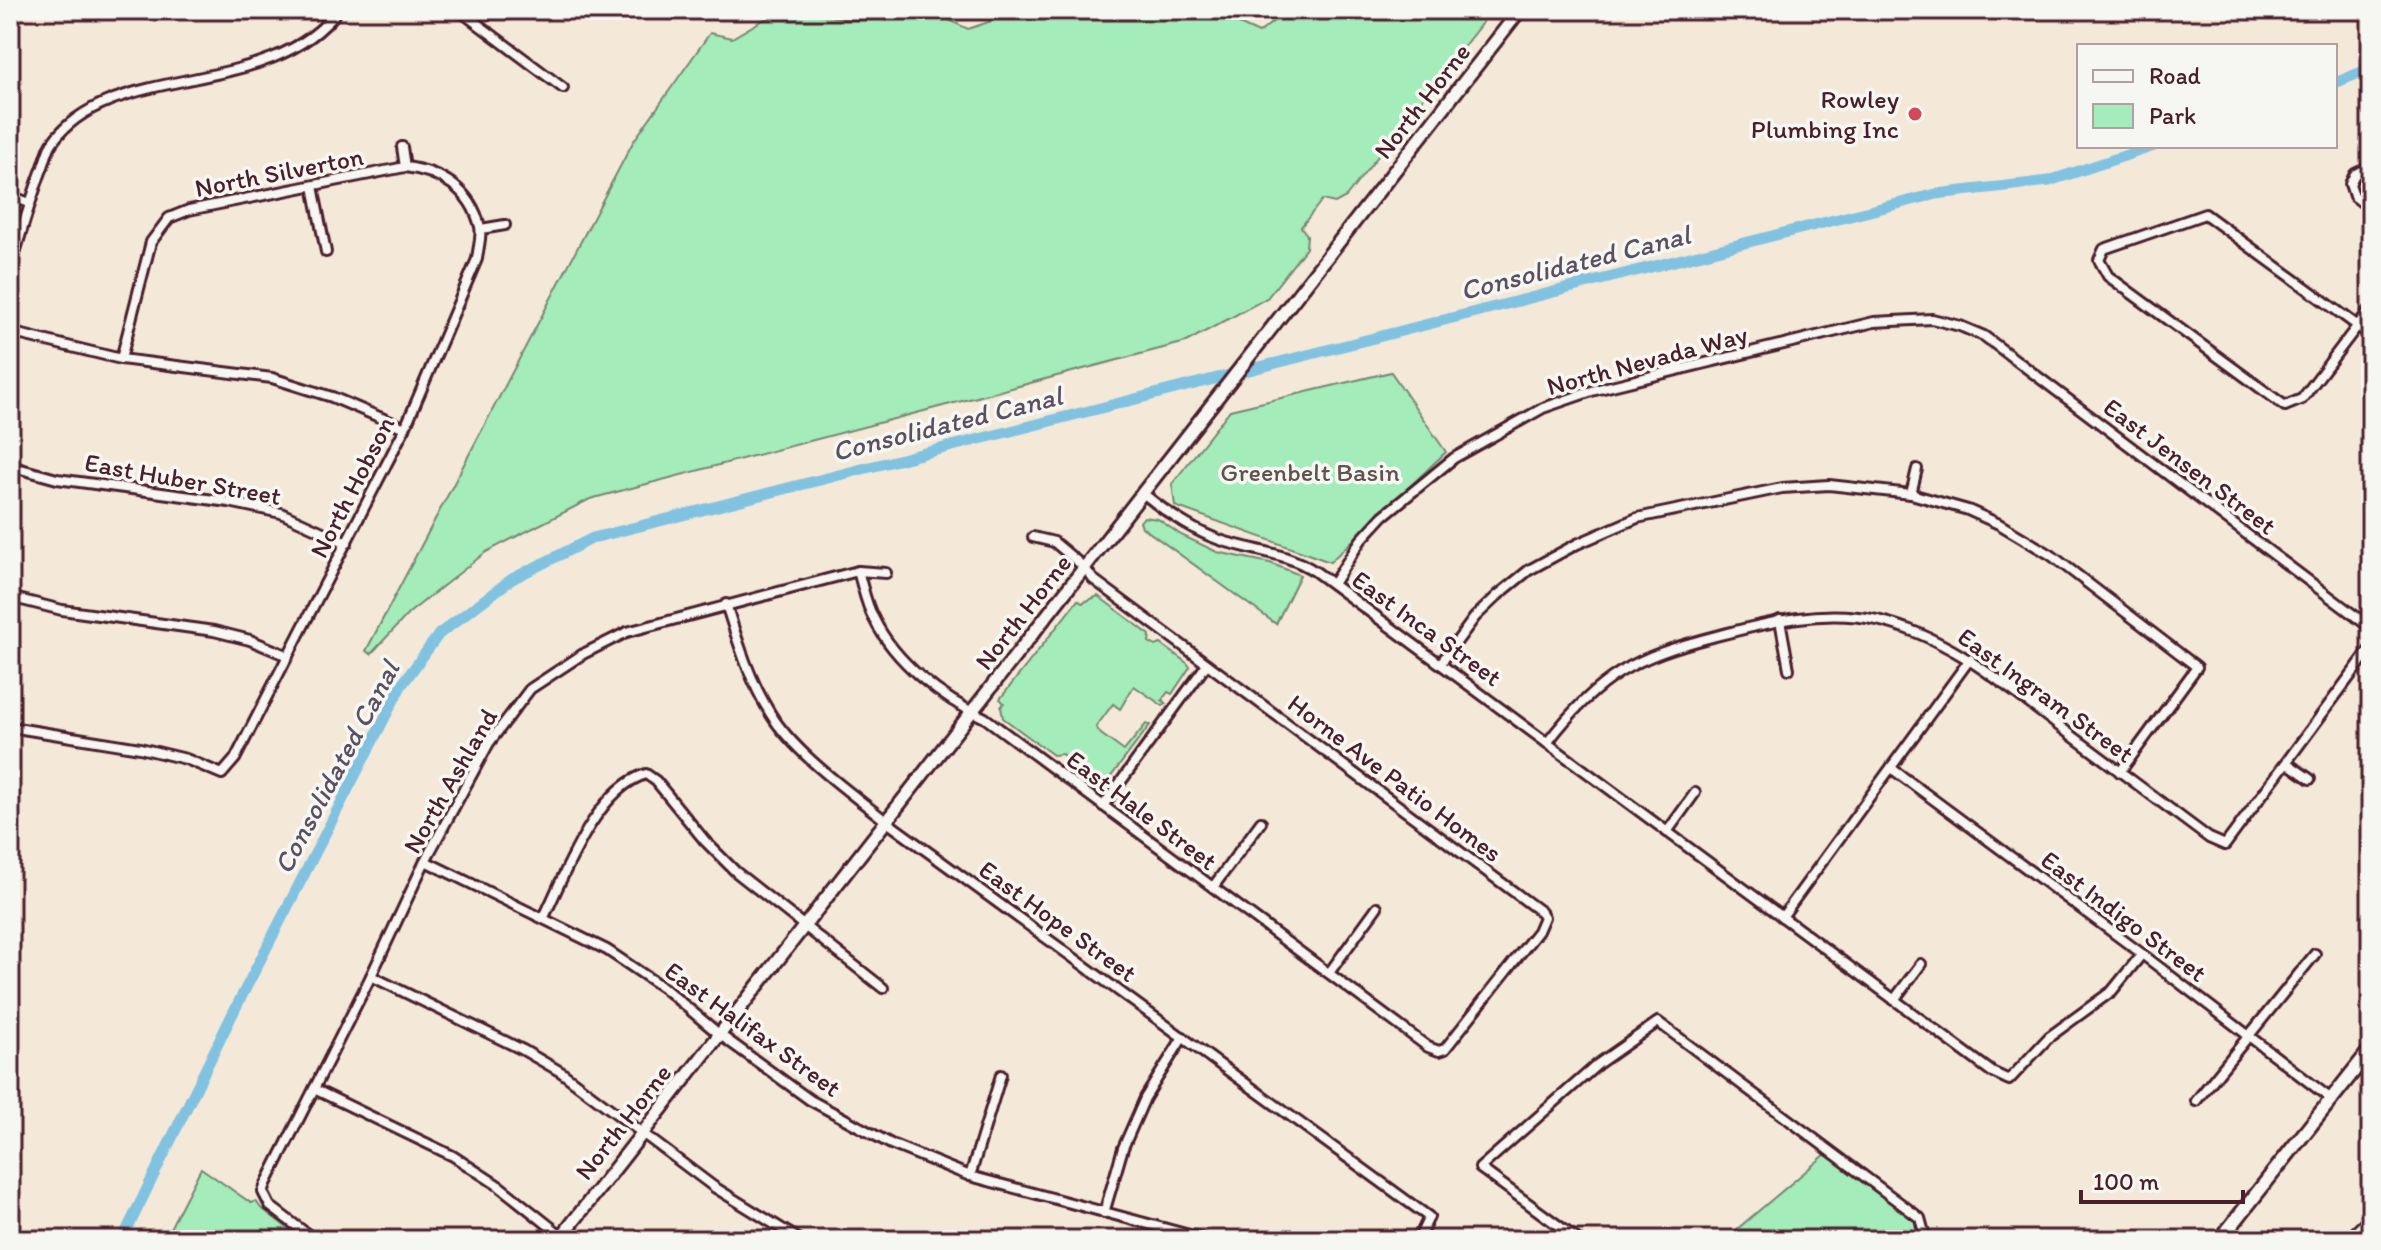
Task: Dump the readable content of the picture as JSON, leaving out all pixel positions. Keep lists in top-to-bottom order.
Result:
{
  "streets": {
    "street": [
      "North Horne",
      "North Silverton",
      "North Nevada Way",
      "East Jensen Street",
      "East Huber Street",
      "North Hobson",
      "East Inca Street",
      "East Ingram Street",
      "Horne Ave Patio Homes",
      "North Ashland",
      "East Hale Street",
      "East Indigo Street",
      "East Hope Street",
      "East Halifax Street"
    ]
  },
  "crossings": [
    ["North Horne", "East Inca Street"],
    ["North Horne", "Horne Ave Patio Homes"],
    ["North Horne", "East Hale Street"],
    ["North Horne", "East Hope Street"],
    ["North Horne", "East Halifax Street"],
    ["North Silverton", "North Hobson"],
    ["North Nevada Way", "East Jensen Street"],
    ["North Nevada Way", "East Inca Street"],
    ["East Huber Street", "North Hobson"],
    ["East Inca Street", "East Ingram Street"],
    ["East Inca Street", "East Indigo Street"],
    ["Horne Ave Patio Homes", "East Hale Street"],
    ["North Ashland", "East Hale Street"],
    ["North Ashland", "East Hope Street"],
    ["North Ashland", "East Halifax Street"]
  ],
  "water": ["Consolidated Canal"],
  "parks": ["Greenbelt Basin"],
  "places": ["Rowley Plumbing Inc"],
  "legend": ["Road", "Park"],
  "scale_bar": "100 m"
}
